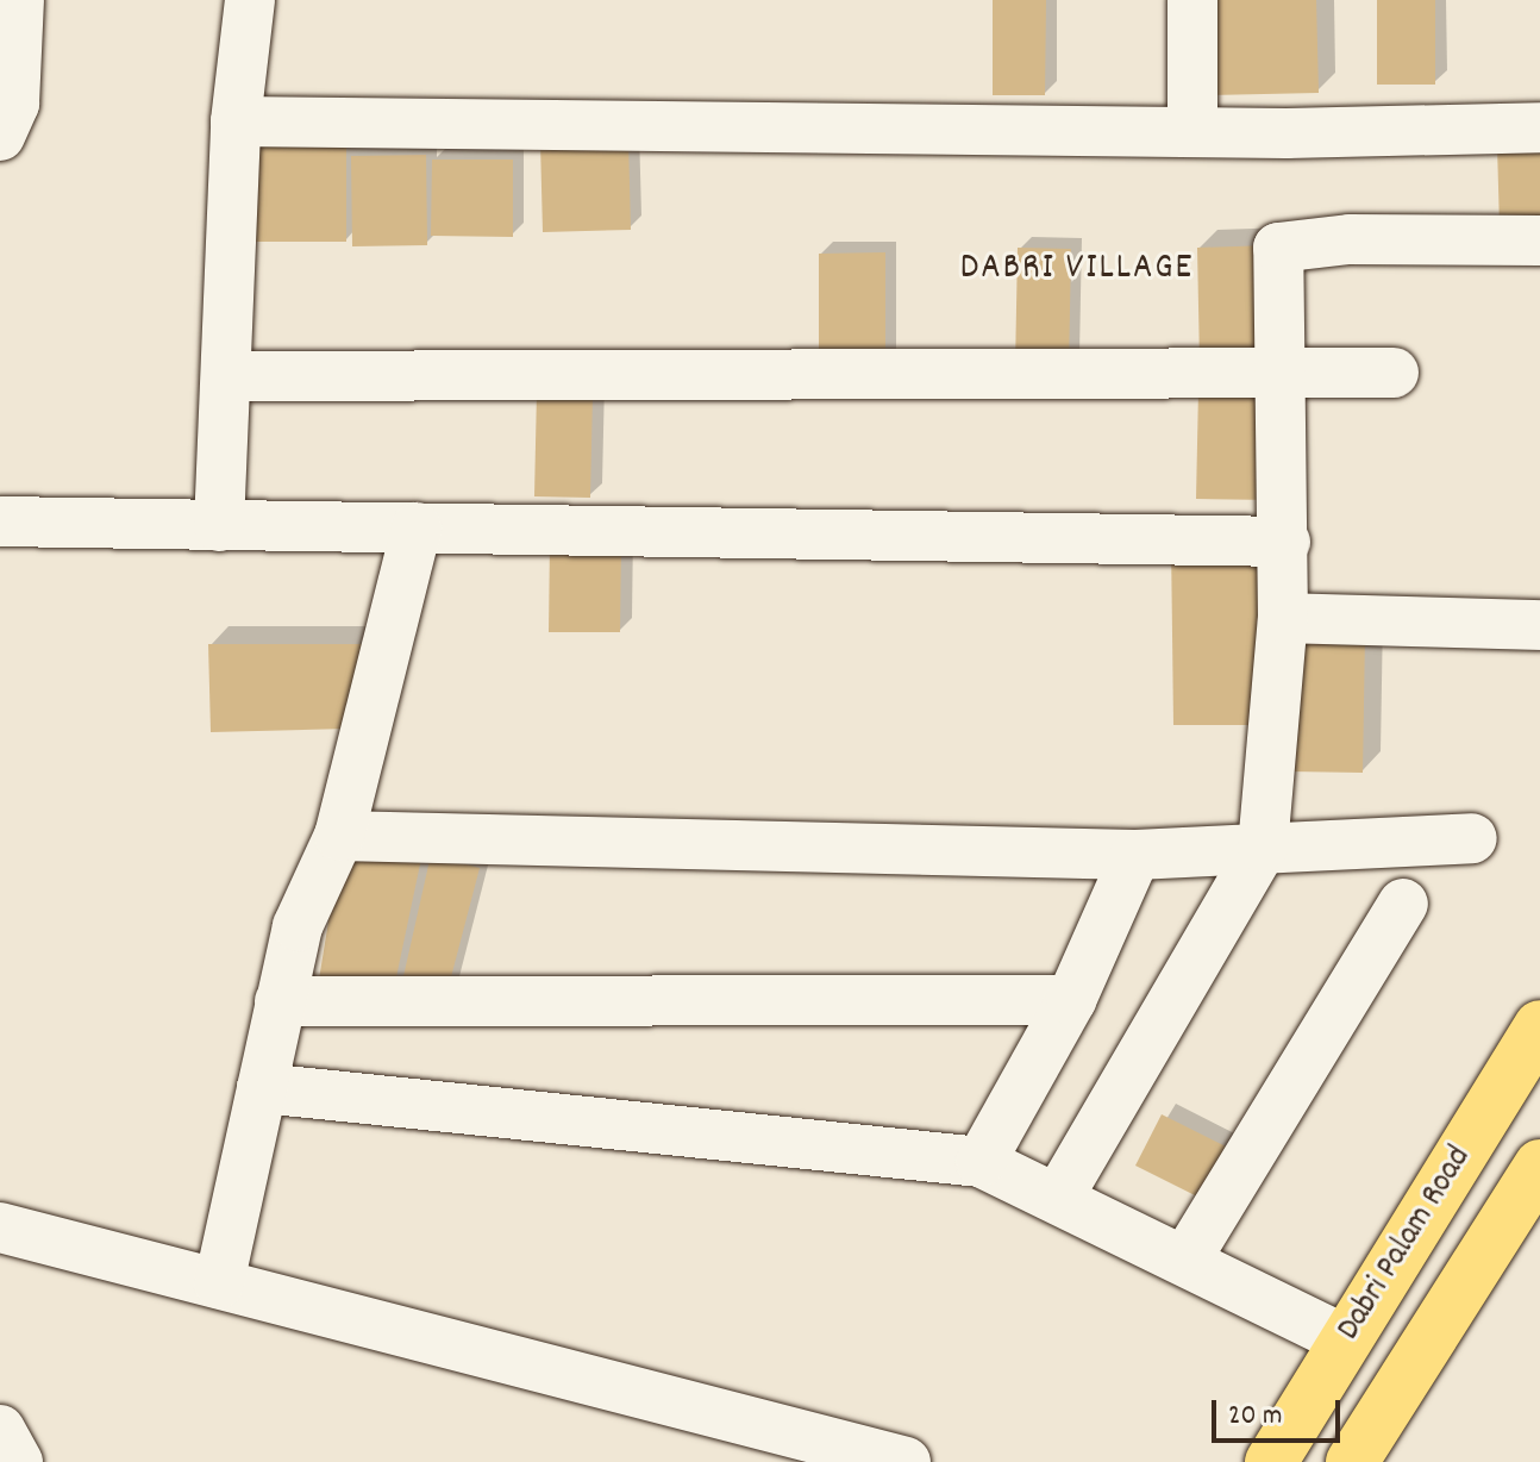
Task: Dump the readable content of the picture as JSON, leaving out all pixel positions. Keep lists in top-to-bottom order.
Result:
{
  "streets": {
    "main road": ["Dabri Palam Road"]
  },
  "districts": ["DABRI VILLAGE"],
  "scale_bar": "20 m"
}
